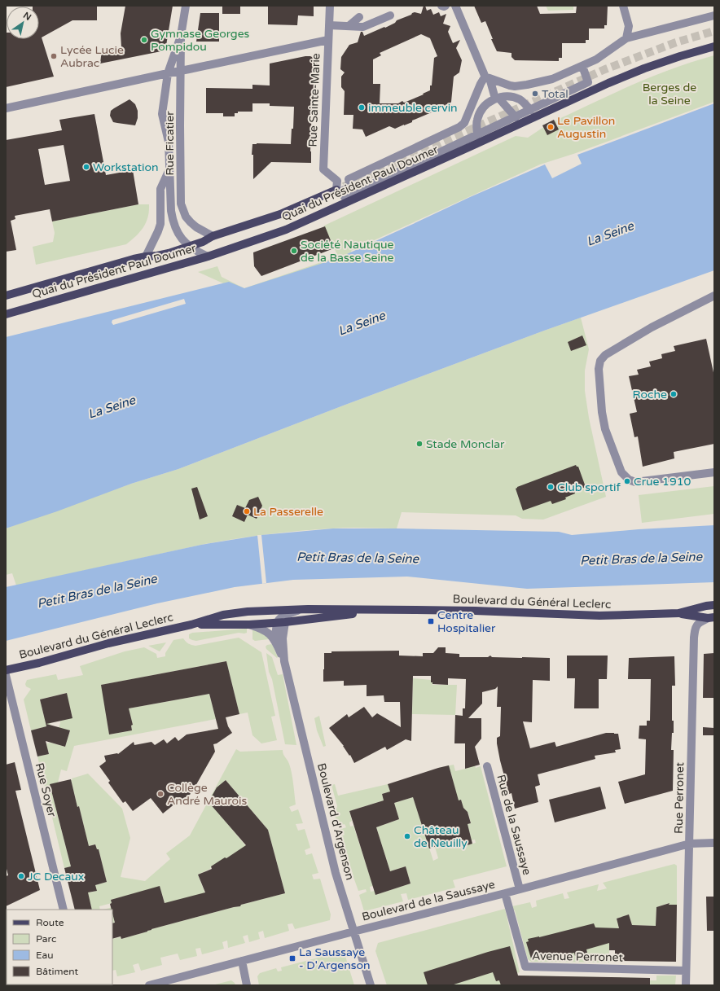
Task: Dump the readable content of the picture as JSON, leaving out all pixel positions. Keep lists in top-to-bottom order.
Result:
{
  "streets": {
    "main road": ["Quai du Président Paul Doumer", "Boulevard du Général Leclerc"],
    "street": [
      "Rue Sainte-Marie",
      "Rue Ficatier",
      "Rue Soyer",
      "Rue Perronet",
      "Boulevard d'Argenson",
      "Rue de la Saussaye",
      "Boulevard de la Saussaye",
      "Avenue Perronet"
    ]
  },
  "crossings": [
    ["Rue Sainte-Marie", "Quai du Président Paul Doumer"],
    ["Rue Ficatier", "Quai du Président Paul Doumer"],
    ["Boulevard du Général Leclerc", "Rue Perronet"],
    ["Boulevard du Général Leclerc", "Boulevard d'Argenson"],
    ["Rue Perronet", "Boulevard de la Saussaye"],
    ["Rue Perronet", "Avenue Perronet"],
    ["Boulevard d'Argenson", "Boulevard de la Saussaye"],
    ["Rue de la Saussaye", "Boulevard de la Saussaye"],
    ["Boulevard de la Saussaye", "Avenue Perronet"]
  ],
  "water": ["La Seine", "Petit Bras de la Seine"],
  "parks": ["Berges de la Seine"],
  "places": {
    "other": [
      "Gymnase Georges Pompidou",
      "Lycée Lucie Aubrac",
      "Total",
      "immeuble cervin",
      "Le Pavillon Augustin",
      "Workstation",
      "Société Nautique de la Basse Seine",
      "Roche",
      "Stade Monclar",
      "Crue 1910",
      "Club sportif",
      "La Passerelle",
      "Collège André Maurois",
      "Château de Neuilly",
      "JC Decaux"
    ],
    "transit": ["Centre Hospitalier", "La Saussaye - D'Argenson"]
  },
  "legend": [
    "Route",
    "Parc",
    "Eau",
    "Bâtiment"
  ],
  "north": "top right"
}
